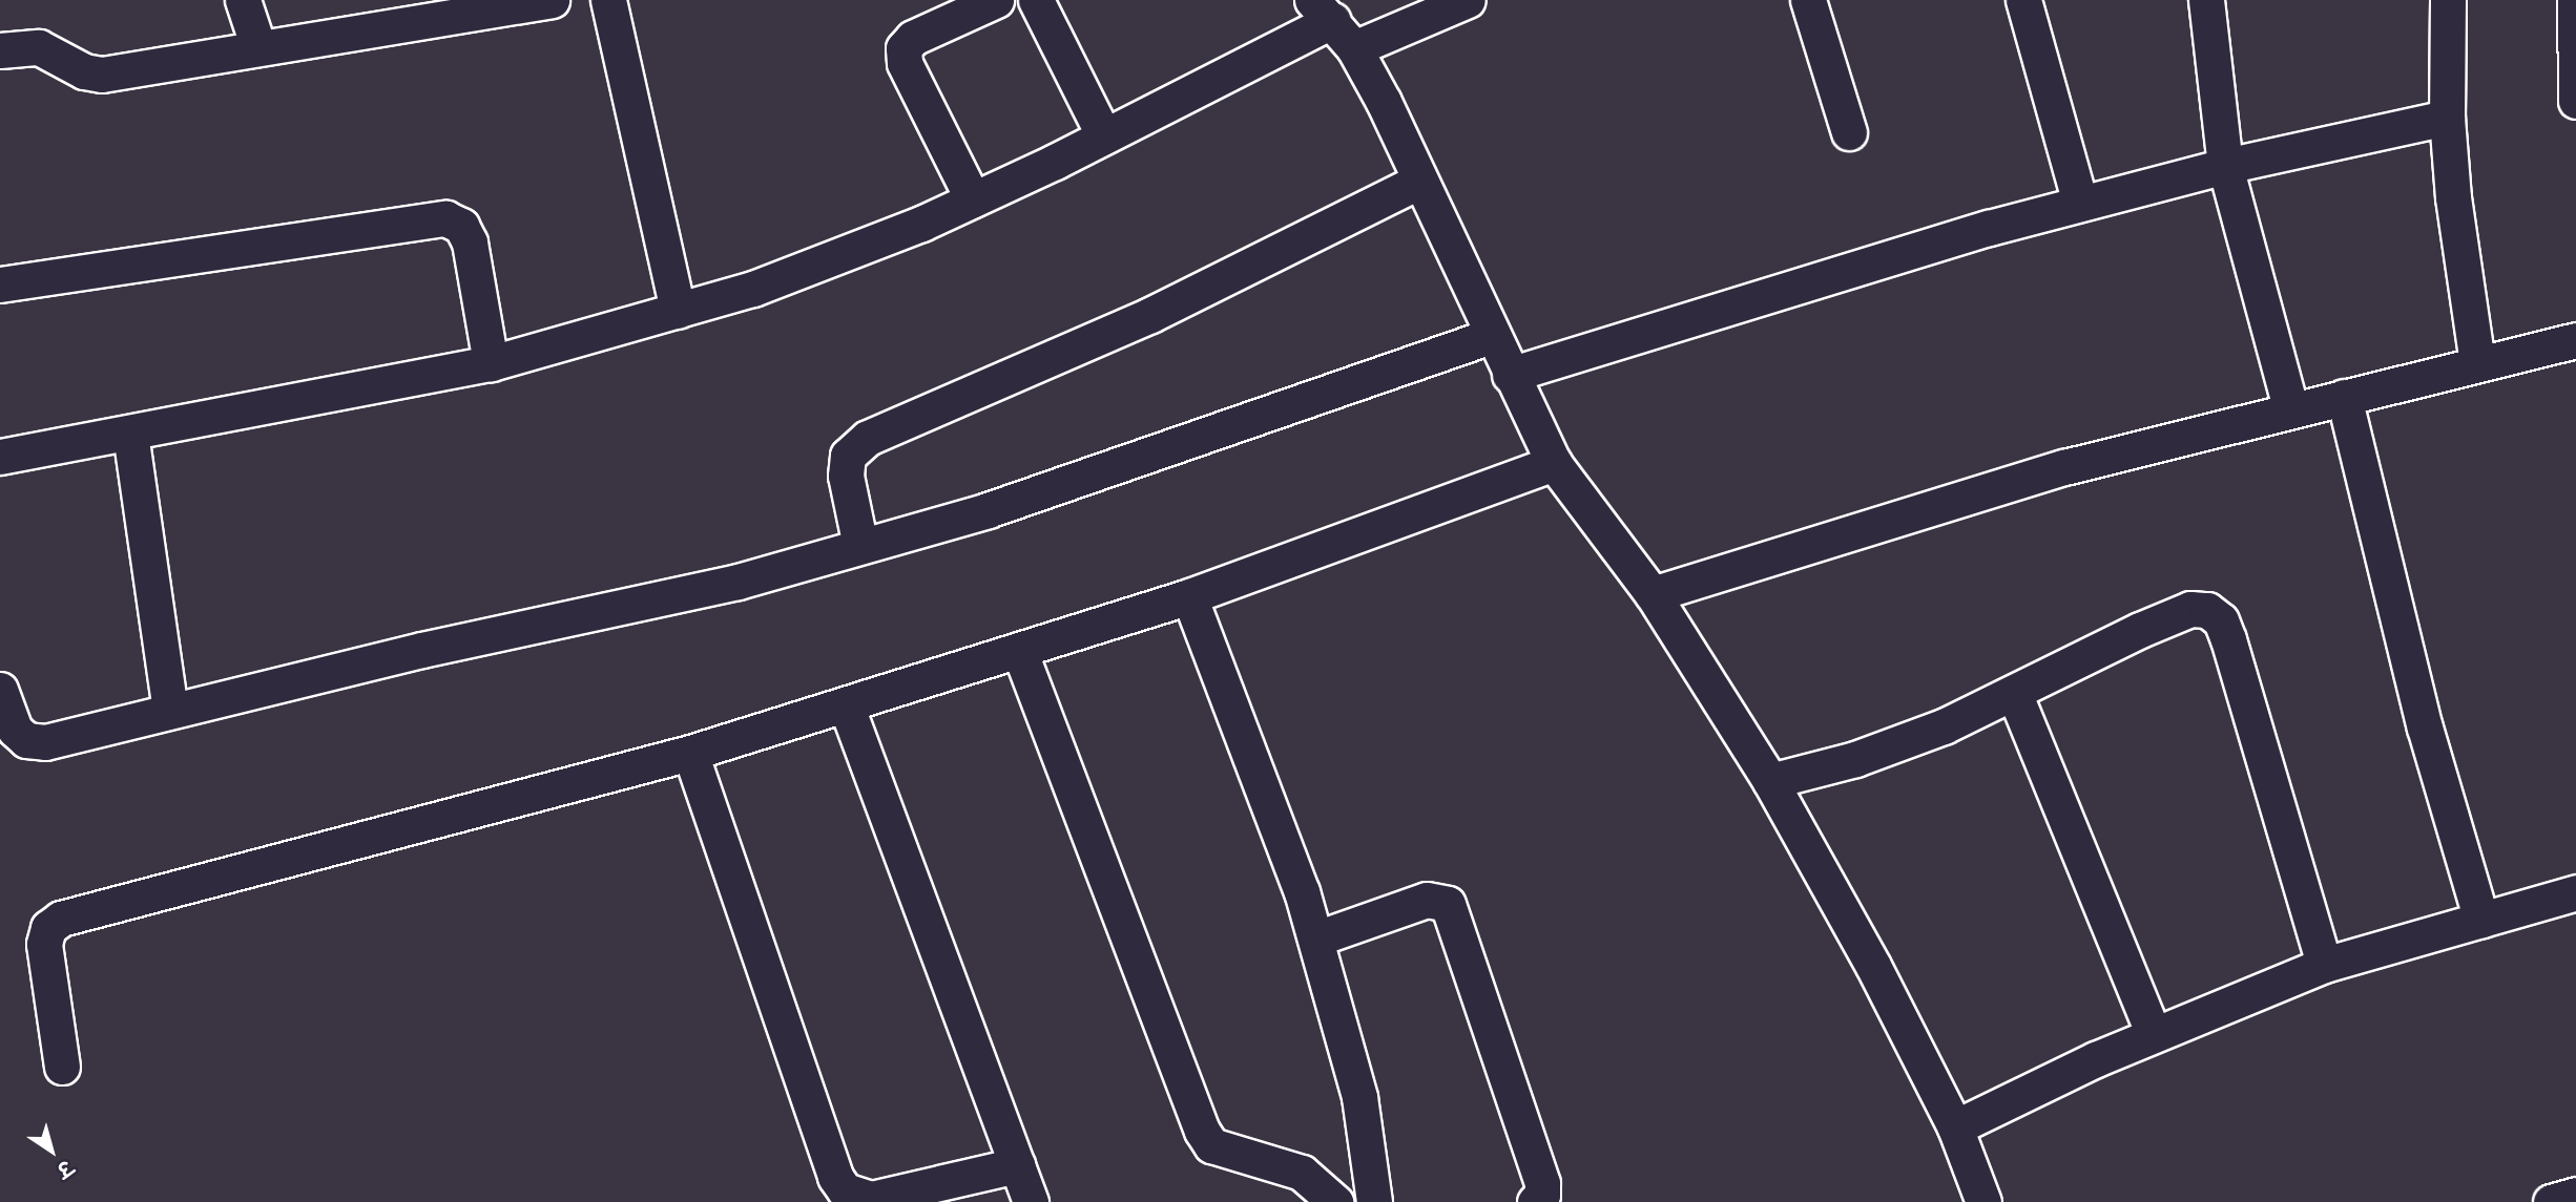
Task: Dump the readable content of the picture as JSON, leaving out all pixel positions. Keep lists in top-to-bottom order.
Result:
{
  "north": "bottom right"
}
